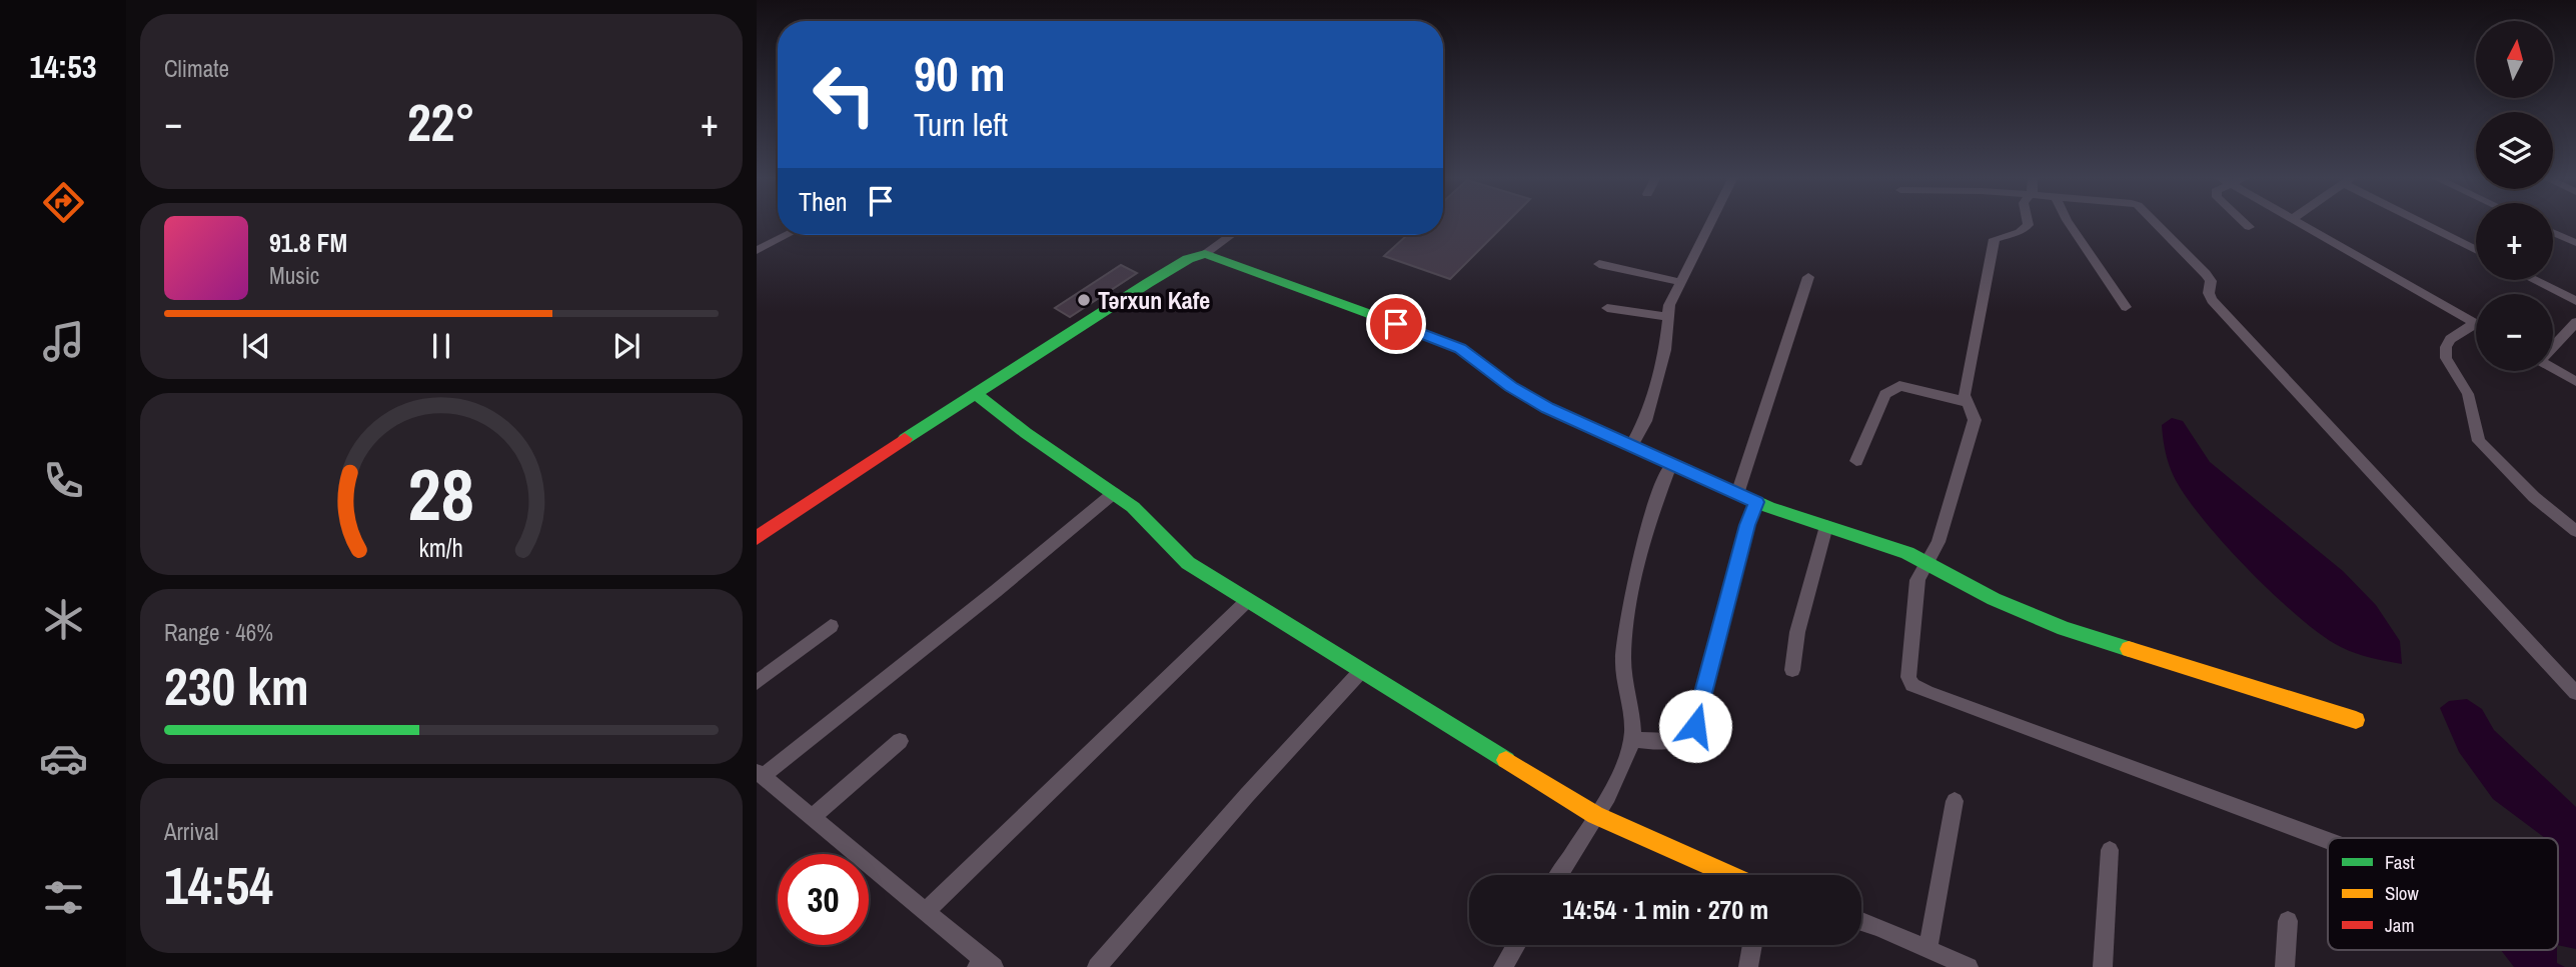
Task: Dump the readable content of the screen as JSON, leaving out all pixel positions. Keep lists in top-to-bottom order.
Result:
{
  "places": ["Tərxun Kafe"],
  "legend": ["Fast", "Slow", "Jam"],
  "north": "top",
  "page": {
    "tabs": "14:53",
    "tile": [
      "Climate",
      ["Range · 46%", "230 km"],
      ["Arrival", "14:54"]
    ],
    "map_buttons": ["+", "−"],
    "turn": ["90 m", "Turn left"],
    "heat": ["−", "22°", "+"],
    "then": "Then",
    "song": ["91.8 FM", "Music"],
    "limit": "30",
    "trip": "14:54 · 1 min · 270 m",
    "gauge": ["28", "km/h"]
  }
}
